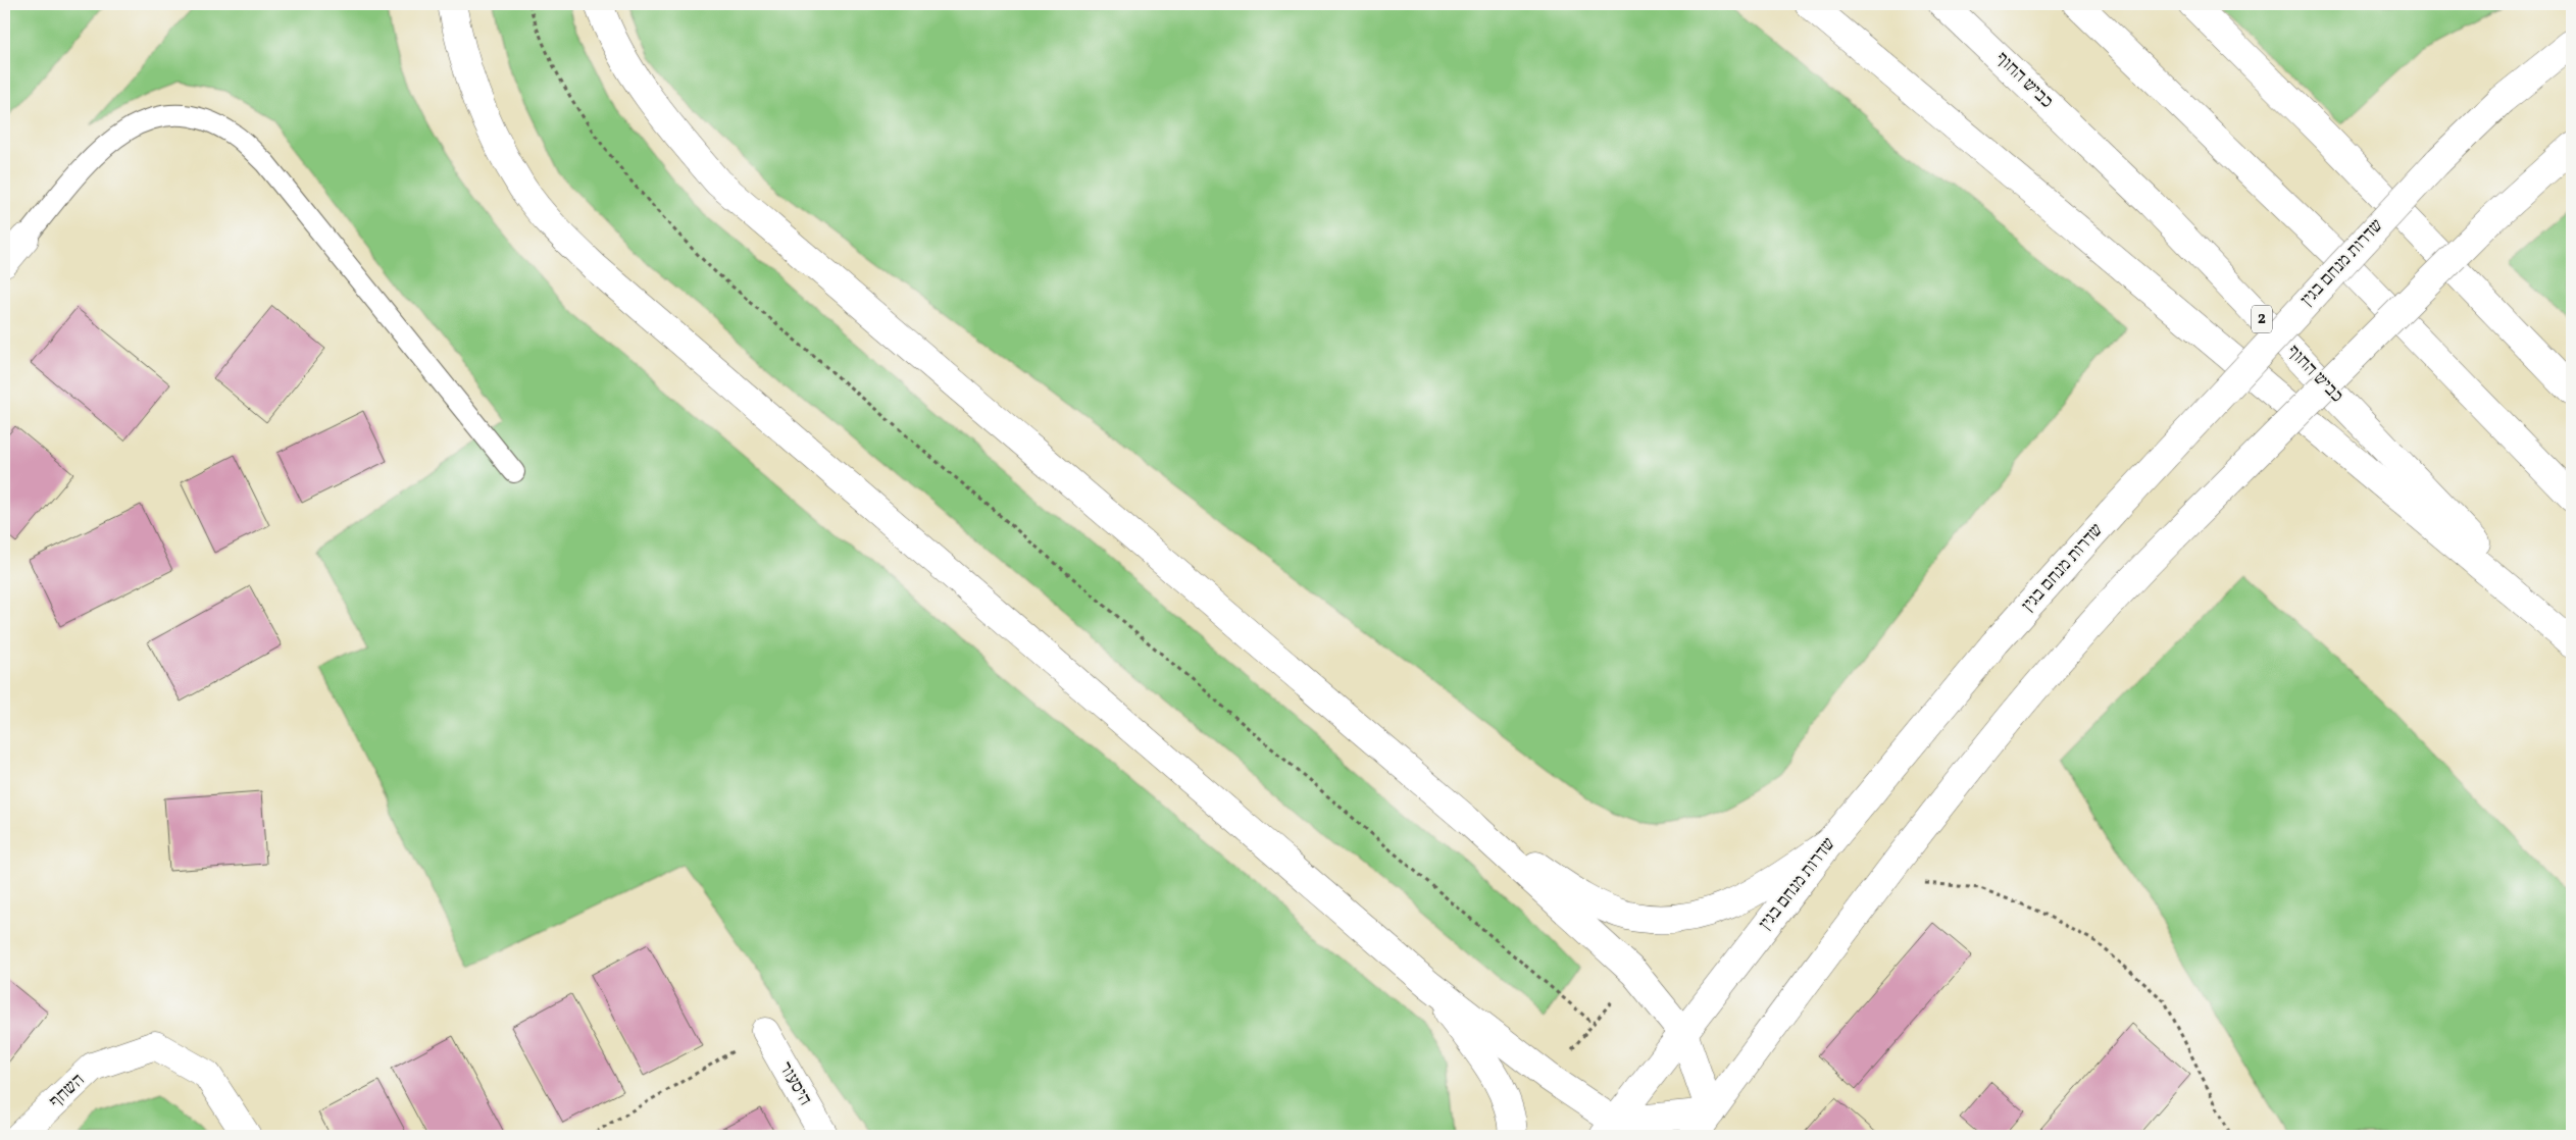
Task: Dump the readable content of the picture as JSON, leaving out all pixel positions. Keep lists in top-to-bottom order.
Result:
{
  "streets": {
    "main road": [
      "כביש החוף",
      "שדרות מנחם בגין",
      "2",
      "היסעור",
      "השחף"
    ]
  }
}
